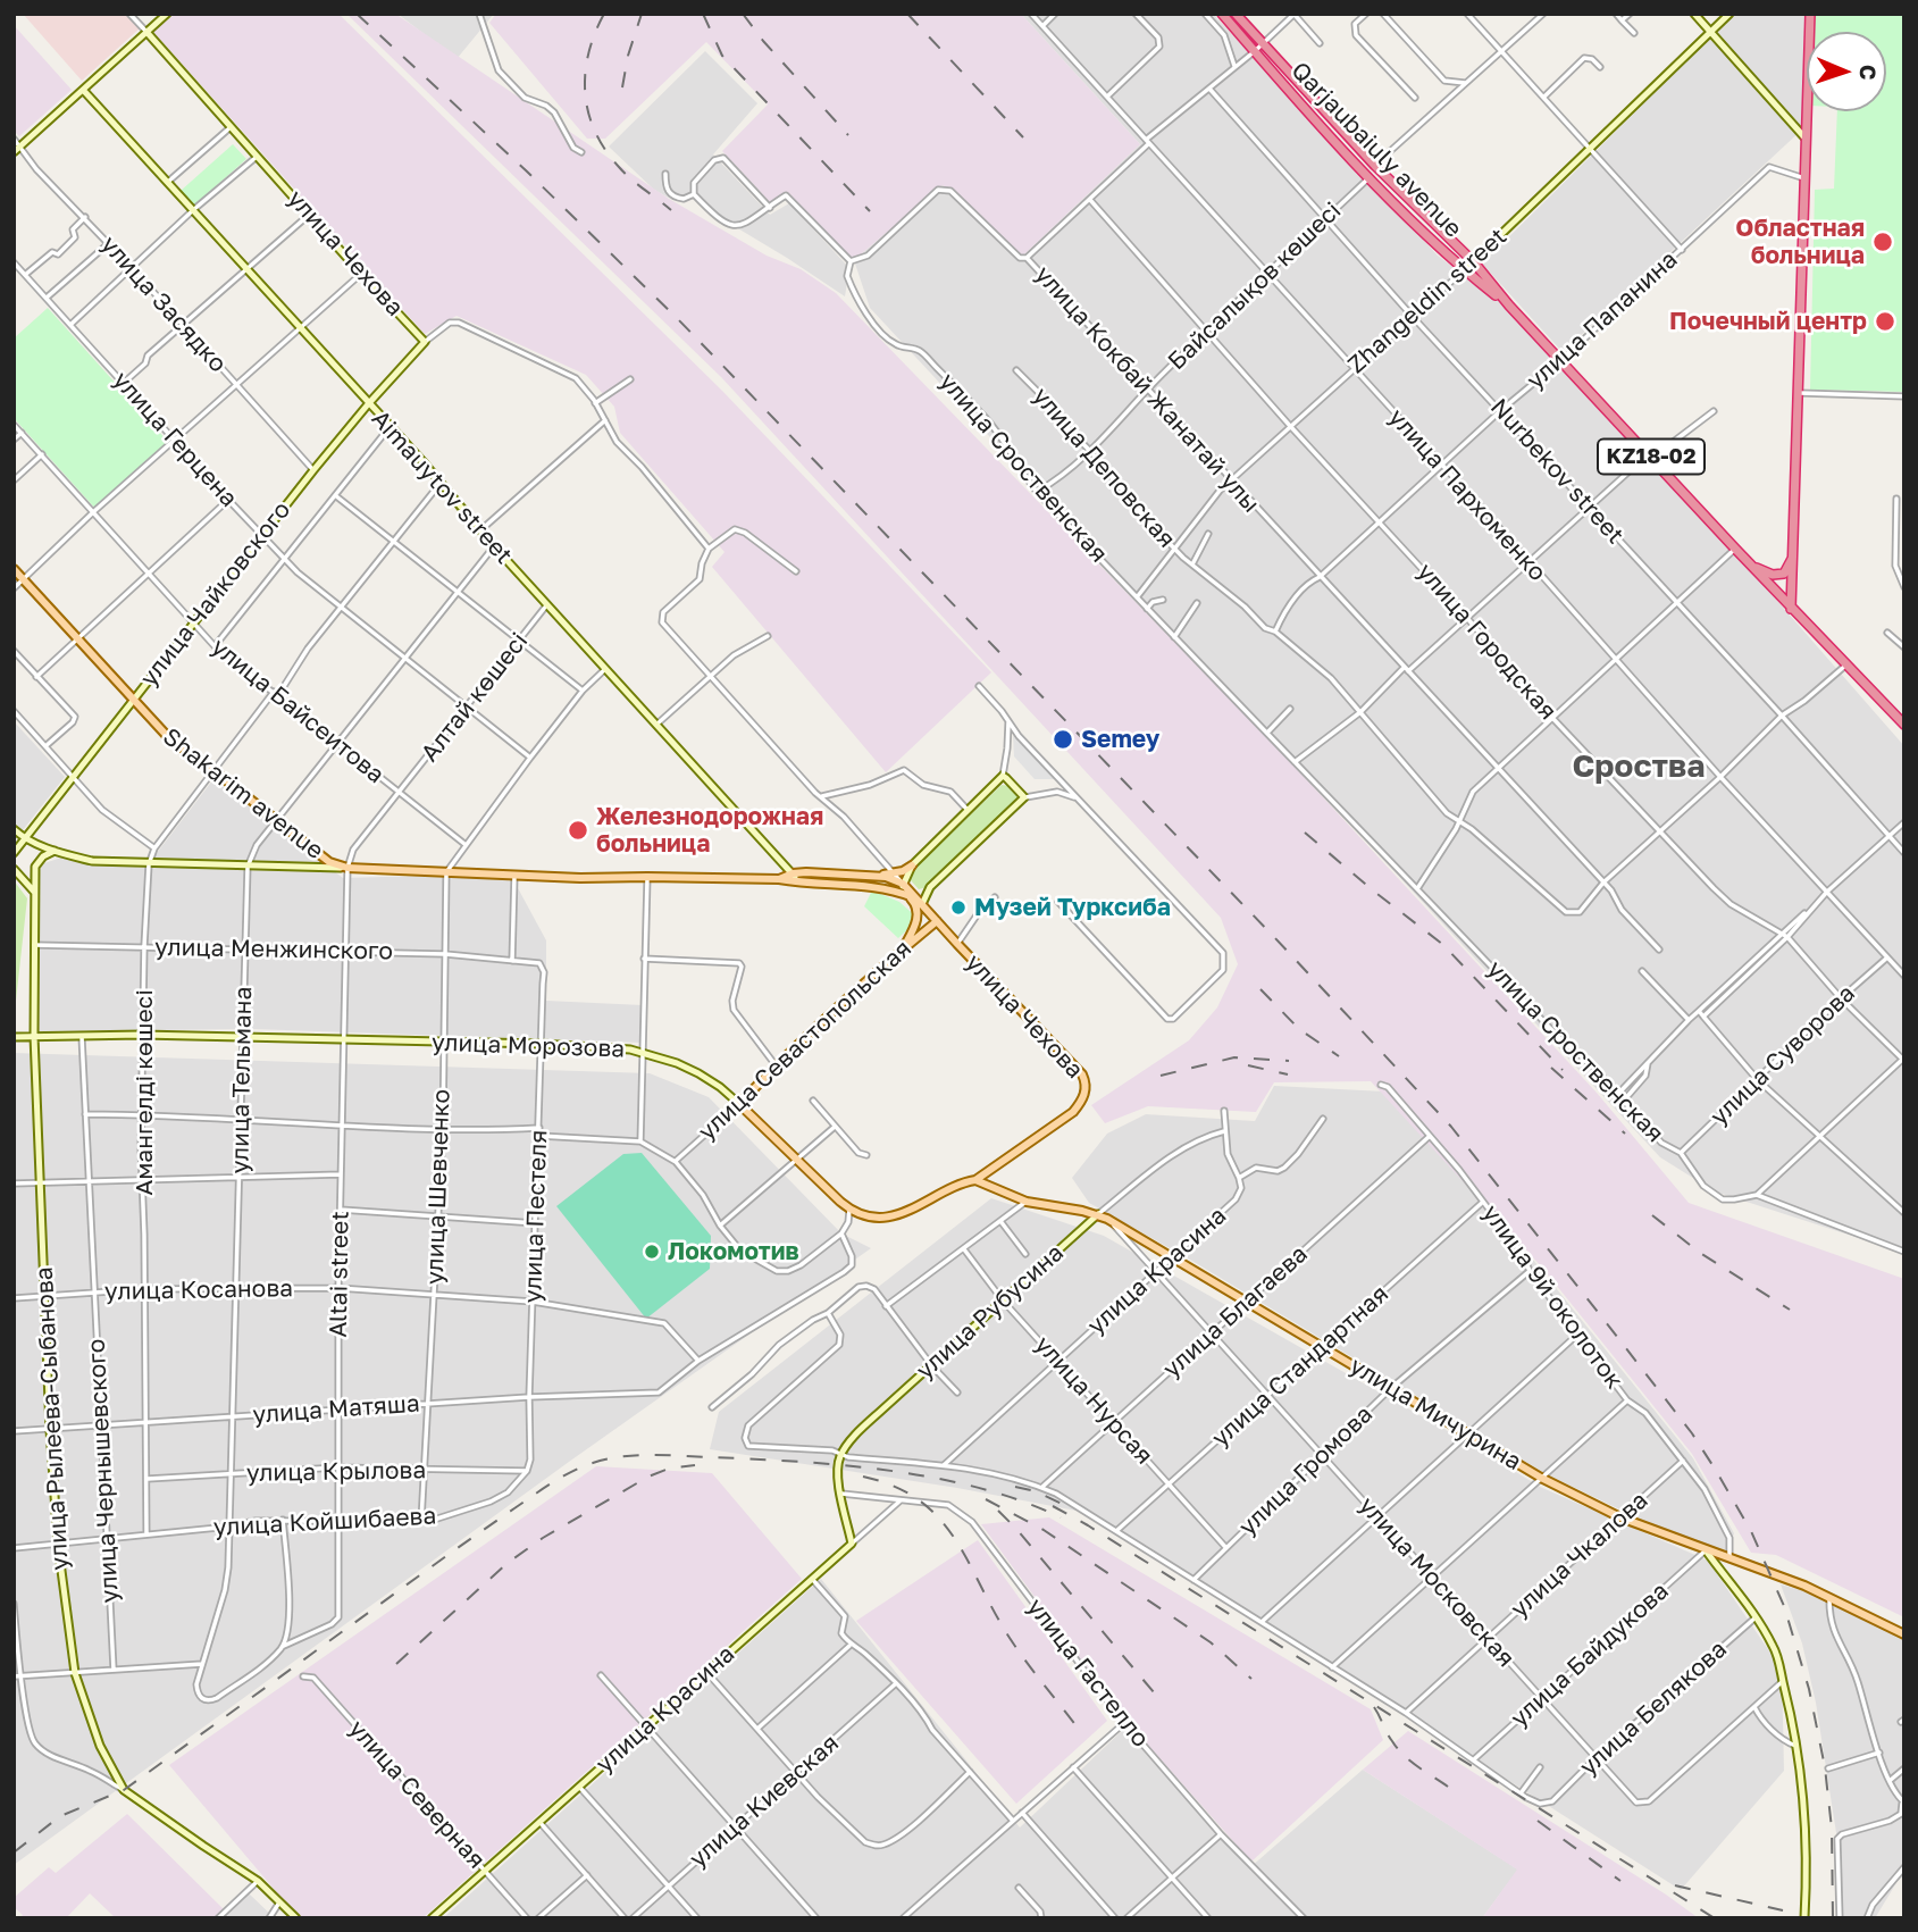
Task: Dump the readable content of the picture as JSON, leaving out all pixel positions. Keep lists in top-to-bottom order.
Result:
{
  "streets": {
    "highway": ["Qarjaubaiuly avenue", "KZ18-02"],
    "main road": [
      "улица Чехова",
      "Shakarim avenue",
      "улица Севастопольская",
      "улица Морозова",
      "улица Мичурина"
    ],
    "street": [
      "Байсалықов көшесі",
      "Zhangeldin street",
      "улица Засядко",
      "улица Папанина",
      "улица Кокбай Жанатай улы",
      "улица Герцена",
      "улица Сроственская",
      "улица Деповская",
      "Nurbekov street",
      "Aimauytov street",
      "улица Пархоменко",
      "улица Чайковского",
      "улица Городская",
      "Алтай көшесі",
      "улица Байсеитова",
      "улица Менжинского",
      "улица Суворова",
      "улица Тельмана",
      "Амангелді көшесі",
      "улица Шевченко",
      "улица Пестеля",
      "улица Красина",
      "Altai street",
      "улица Косанова",
      "улица 9й околоток",
      "улица Рубусина",
      "улица Благаева",
      "улица Стандартная",
      "улица Нурсая",
      "улица Матяша",
      "улица Рылеева-Сыбанова",
      "улица Чернышевского",
      "улица Громова",
      "улица Крылова",
      "улица Койшибаева",
      "улица Чкалова",
      "улица Московская",
      "улица Байдукова",
      "улица Гастелло",
      "улица Белякова",
      "улица Северная",
      "улица Киевская"
    ]
  },
  "crossings": [
    ["Qarjaubaiuly avenue", "Байсалықов көшесі"],
    ["Qarjaubaiuly avenue", "Zhangeldin street"],
    ["Qarjaubaiuly avenue", "улица Папанина"],
    ["Qarjaubaiuly avenue", "KZ18-02"],
    ["улица Чехова", "улица Чайковского"],
    ["улица Чехова", "Shakarim avenue"],
    ["улица Чехова", "улица Севастопольская"],
    ["улица Чехова", "улица Мичурина"],
    ["Байсалықов көшесі", "улица Кокбай Жанатай улы"],
    ["Байсалықов көшесі", "улица Сроственская"],
    ["Байсалықов көшесі", "улица Деповская"],
    ["Байсалықов көшесі", "Nurbekov street"],
    ["Байсалықов көшесі", "улица Пархоменко"],
    ["Байсалықов көшесі", "улица Городская"],
    ["Zhangeldin street", "улица Кокбай Жанатай улы"],
    ["Zhangeldin street", "улица Сроственская"],
    ["Zhangeldin street", "улица Деповская"],
    ["Zhangeldin street", "Nurbekov street"],
    ["Zhangeldin street", "улица Пархоменко"],
    ["Zhangeldin street", "улица Городская"],
    ["улица Засядко", "улица Чайковского"],
    ["улица Папанина", "улица Кокбай Жанатай улы"],
    ["улица Папанина", "улица Деповская"],
    ["улица Папанина", "Nurbekov street"],
    ["улица Папанина", "улица Пархоменко"],
    ["улица Папанина", "улица Городская"],
    ["улица Кокбай Жанатай улы", "улица Сроственская"],
    ["улица Кокбай Жанатай улы", "улица Деповская"],
    ["улица Герцена", "улица Чайковского"],
    ["улица Герцена", "Алтай көшесі"],
    ["улица Герцена", "улица Тельмана"],
    ["улица Герцена", "Амангелді көшесі"],
    ["улица Сроственская", "улица Суворова"],
    ["Aimauytov street", "улица Чайковского"],
    ["Aimauytov street", "Алтай көшесі"],
    ["Aimauytov street", "Shakarim avenue"],
    ["Aimauytov street", "улица Тельмана"],
    ["Aimauytov street", "Амангелді көшесі"],
    ["улица Пархоменко", "улица Суворова"],
    ["улица Чайковского", "улица Байсеитова"],
    ["улица Чайковского", "Shakarim avenue"],
    ["улица Городская", "улица Суворова"],
    ["Алтай көшесі", "улица Байсеитова"],
    ["Алтай көшесі", "Shakarim avenue"],
    ["Алтай көшесі", "Altai street"],
    ["улица Байсеитова", "улица Тельмана"],
    ["улица Байсеитова", "Амангелді көшесі"],
    ["Shakarim avenue", "улица Тельмана"],
    ["Shakarim avenue", "Амангелді көшесі"],
    ["Shakarim avenue", "улица Шевченко"],
    ["Shakarim avenue", "Altai street"],
    ["улица Менжинского", "улица Тельмана"],
    ["улица Менжинского", "Амангелді көшесі"],
    ["улица Менжинского", "улица Шевченко"],
    ["улица Менжинского", "улица Пестеля"],
    ["улица Менжинского", "Altai street"],
    ["улица Менжинского", "улица Рылеева-Сыбанова"],
    ["улица Севастопольская", "улица Морозова"],
    ["улица Морозова", "улица Тельмана"],
    ["улица Морозова", "Амангелді көшесі"],
    ["улица Морозова", "улица Шевченко"],
    ["улица Морозова", "улица Пестеля"],
    ["улица Морозова", "Altai street"],
    ["улица Морозова", "улица Рылеева-Сыбанова"],
    ["улица Морозова", "улица Чернышевского"],
    ["улица Тельмана", "Altai street"],
    ["улица Тельмана", "улица Косанова"],
    ["улица Тельмана", "улица Матяша"],
    ["улица Тельмана", "улица Крылова"],
    ["улица Тельмана", "улица Койшибаева"],
    ["Амангелді көшесі", "улица Косанова"],
    ["Амангелді көшесі", "улица Матяша"],
    ["Амангелді көшесі", "улица Крылова"],
    ["Амангелді көшесі", "улица Койшибаева"],
    ["улица Шевченко", "улица Косанова"],
    ["улица Шевченко", "улица Матяша"],
    ["улица Шевченко", "улица Крылова"],
    ["улица Шевченко", "улица Койшибаева"],
    ["улица Пестеля", "улица Косанова"],
    ["улица Пестеля", "улица Матяша"],
    ["улица Пестеля", "улица Крылова"],
    ["улица Пестеля", "улица Койшибаева"],
    ["улица Красина", "улица Нурсая"],
    ["улица Красина", "улица Мичурина"],
    ["улица Красина", "улица Московская"],
    ["улица Красина", "улица Гастелло"],
    ["улица Красина", "улица Северная"],
    ["Altai street", "улица Косанова"],
    ["Altai street", "улица Матяша"],
    ["Altai street", "улица Крылова"],
    ["Altai street", "улица Койшибаева"],
    ["улица Косанова", "улица Матяша"],
    ["улица Косанова", "улица Рылеева-Сыбанова"],
    ["улица Косанова", "улица Чернышевского"],
    ["улица 9й околоток", "улица Благаева"],
    ["улица 9й околоток", "улица Стандартная"],
    ["улица 9й околоток", "улица Мичурина"],
    ["улица 9й околоток", "улица Громова"],
    ["улица 9й околоток", "улица Чкалова"],
    ["улица Рубусина", "улица Нурсая"],
    ["улица Рубусина", "улица Мичурина"],
    ["улица Благаева", "улица Нурсая"],
    ["улица Благаева", "улица Мичурина"],
    ["улица Благаева", "улица Московская"],
    ["улица Стандартная", "улица Нурсая"],
    ["улица Стандартная", "улица Мичурина"],
    ["улица Стандартная", "улица Московская"],
    ["улица Нурсая", "улица Громова"],
    ["улица Матяша", "улица Рылеева-Сыбанова"],
    ["улица Матяша", "улица Чернышевского"],
    ["улица Мичурина", "улица Громова"],
    ["улица Мичурина", "улица Чкалова"],
    ["улица Мичурина", "улица Московская"],
    ["улица Мичурина", "улица Байдукова"],
    ["улица Рылеева-Сыбанова", "улица Койшибаева"],
    ["улица Чернышевского", "улица Койшибаева"],
    ["улица Громова", "улица Московская"],
    ["улица Крылова", "улица Койшибаева"],
    ["улица Чкалова", "улица Московская"],
    ["улица Московская", "улица Байдукова"],
    ["улица Московская", "улица Белякова"]
  ],
  "districts": ["Сроства"],
  "places": [
    "Областная больница",
    "Почечный центр",
    "Semey",
    "Железнодорожная больница",
    "Музей Турксиба",
    "Локомотив"
  ],
  "north": "right"
}
